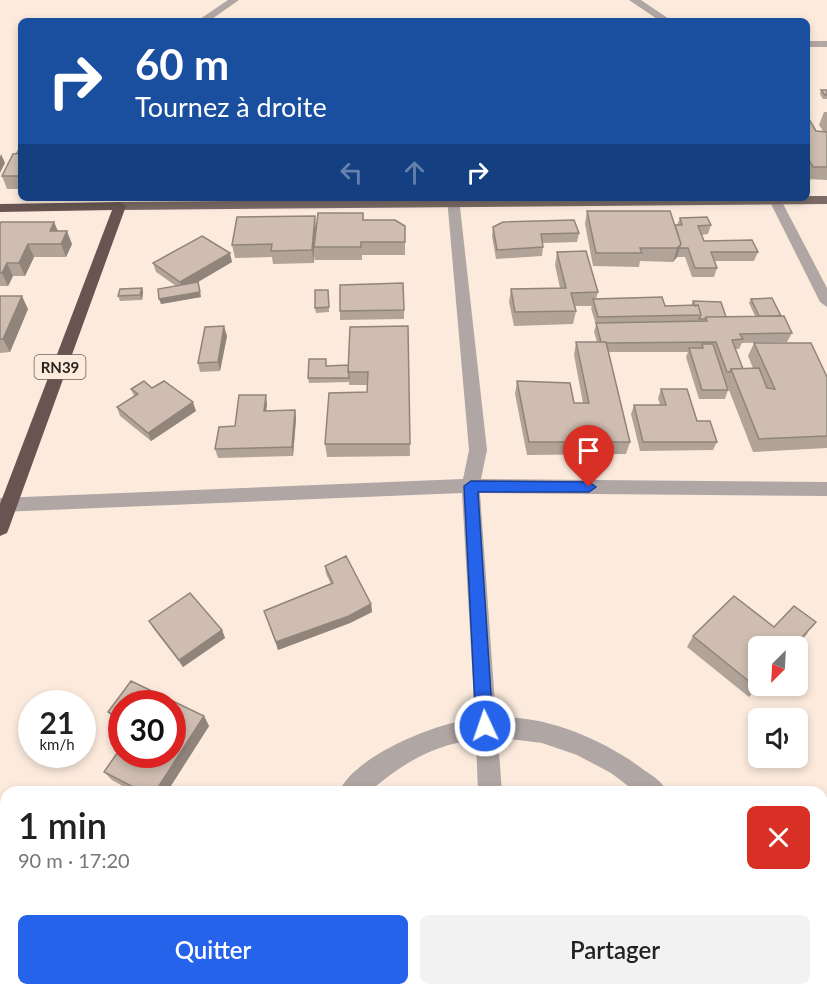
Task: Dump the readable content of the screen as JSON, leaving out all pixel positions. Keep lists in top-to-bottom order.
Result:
{
  "streets": {
    "highway": ["RN39"]
  },
  "north": "bottom left",
  "page": {
    "turn": ["60 m", "Tournez à droite"],
    "speed": "21 km/h",
    "limit": "30",
    "heading": ["1 min", "90 m · 17:20"],
    "buttons": ["Quitter", "Partager"]
  }
}
